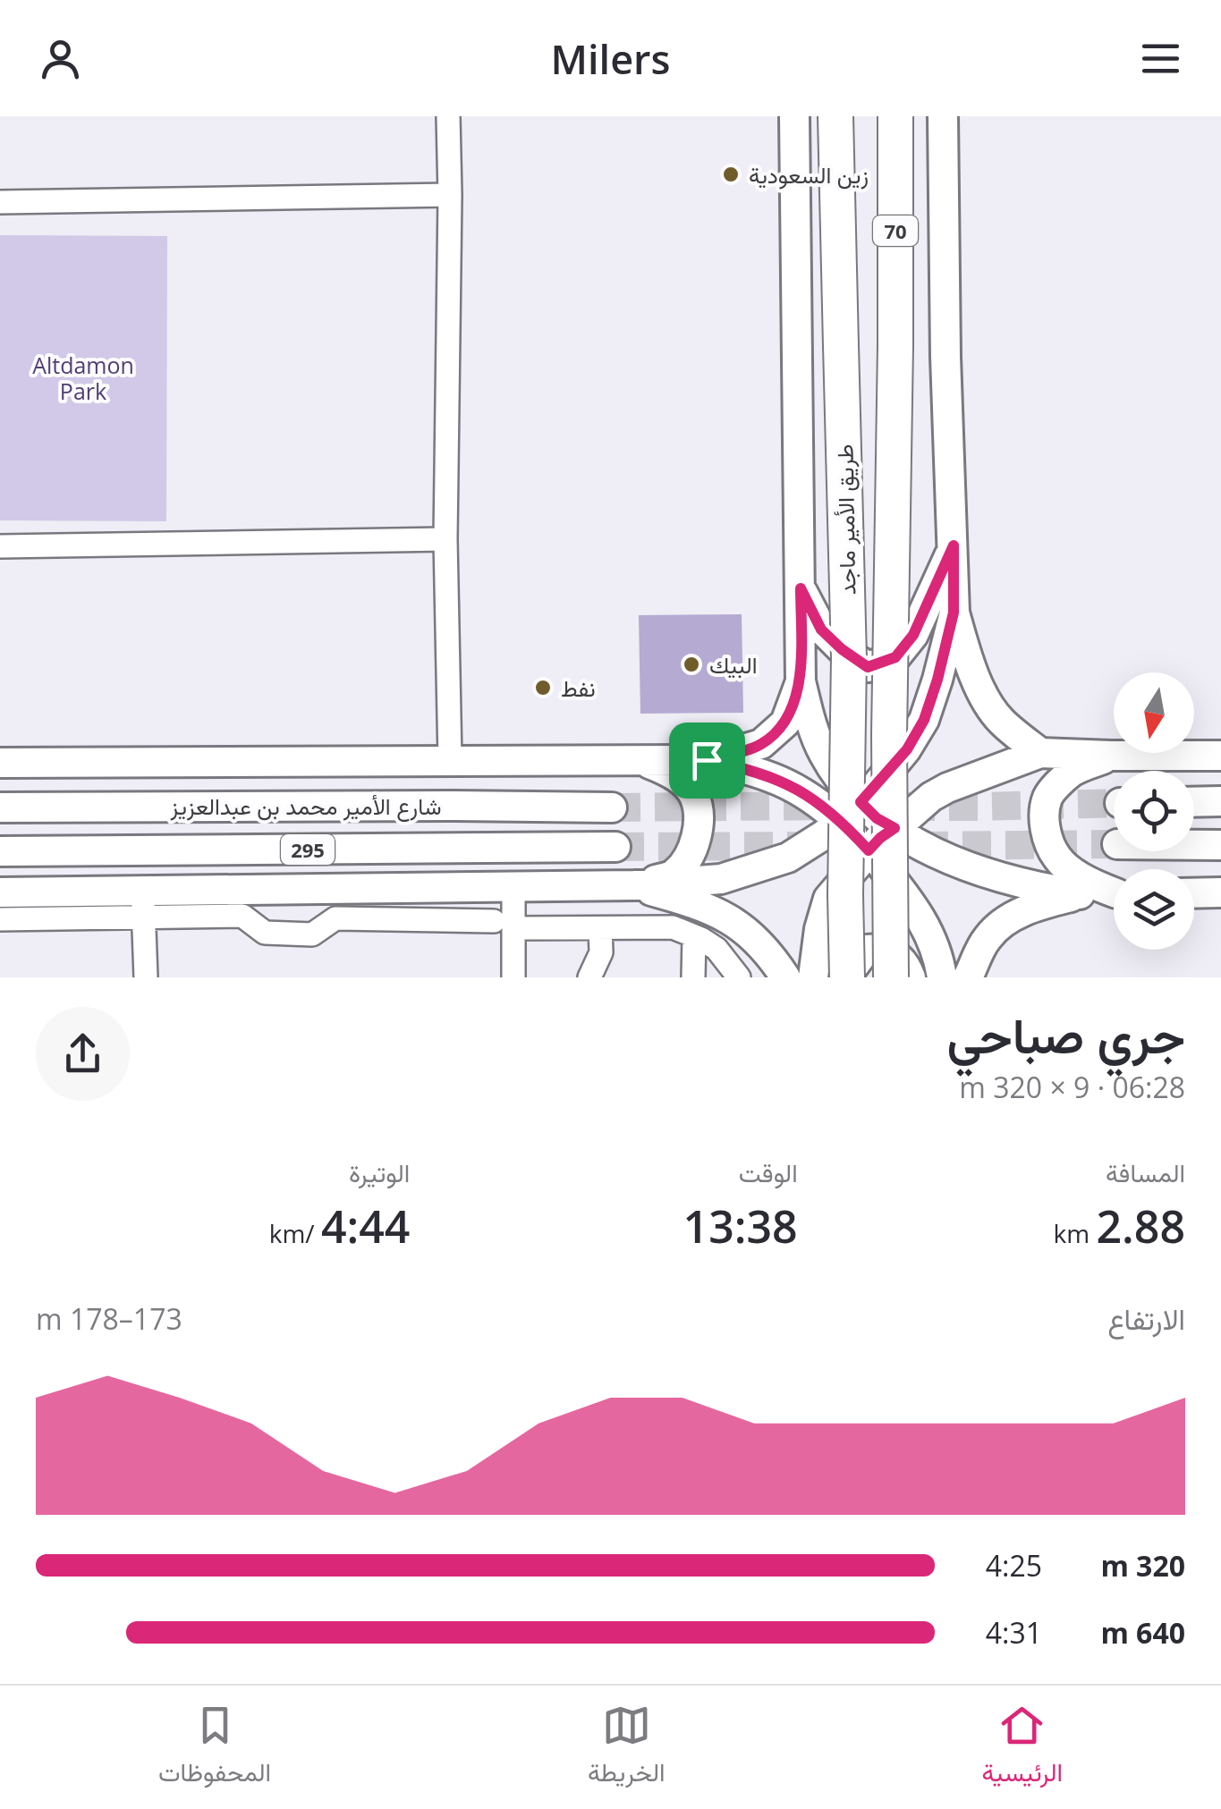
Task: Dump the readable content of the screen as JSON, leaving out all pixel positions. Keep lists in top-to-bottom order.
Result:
{
  "streets": {
    "highway": ["70", "طريق الأمير ماجد"],
    "main road": ["شارع الأمير محمد بن عبدالعزيز", "295"]
  },
  "parks": ["Altdamon Park"],
  "places": ["زين السعودية", "البيك", "نفط"],
  "north": "bottom",
  "page": {
    "header": "Milers",
    "heading": ["جري صباحي", "06:28 · 9 × 320 m"],
    "stats": [
      ["المسافة", "2.88 km"],
      ["الوقت", "13:38"],
      ["الوتيرة", "4:44 /km"]
    ],
    "chart": ["الارتفاع", "173–178 m"],
    "list": [
      {
        "name": "320 m",
        "note": "4:25"
      },
      {
        "name": "640 m",
        "note": "4:31"
      }
    ],
    "tabs": ["الرئيسية", "الخريطة", "المحفوظات"]
  }
}
